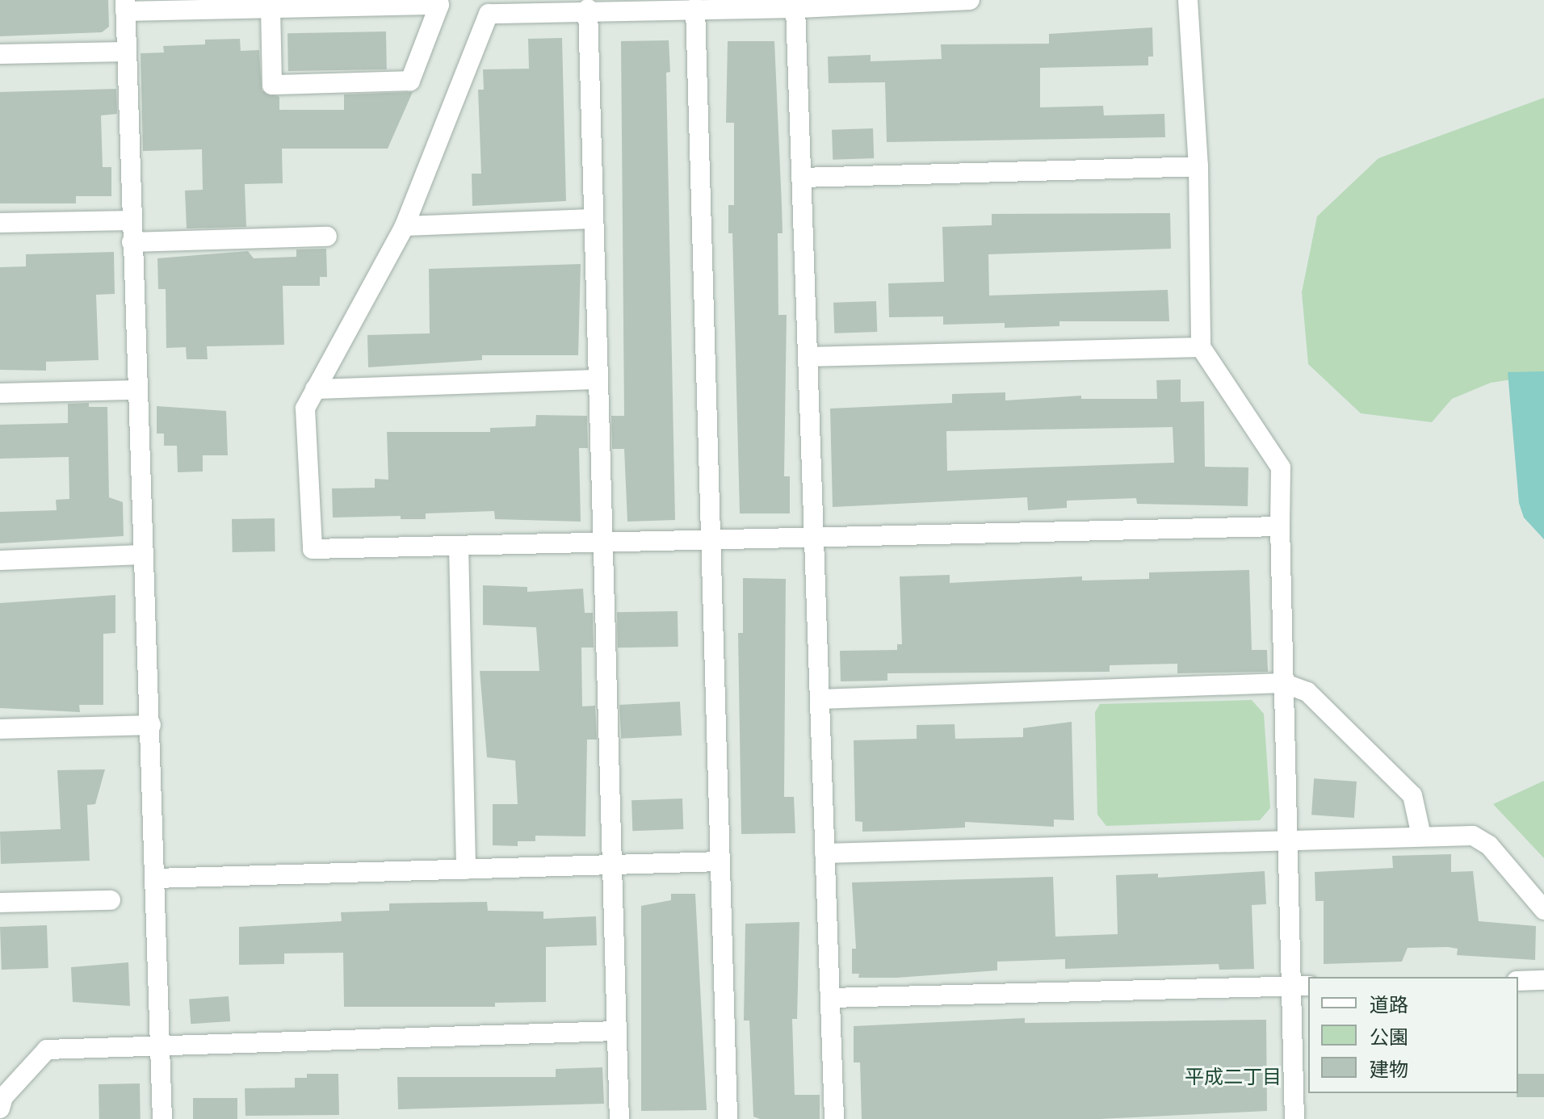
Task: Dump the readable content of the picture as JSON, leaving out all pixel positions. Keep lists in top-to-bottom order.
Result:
{
  "districts": ["平成二丁目"],
  "legend": ["道路", "公園", "建物"]
}
